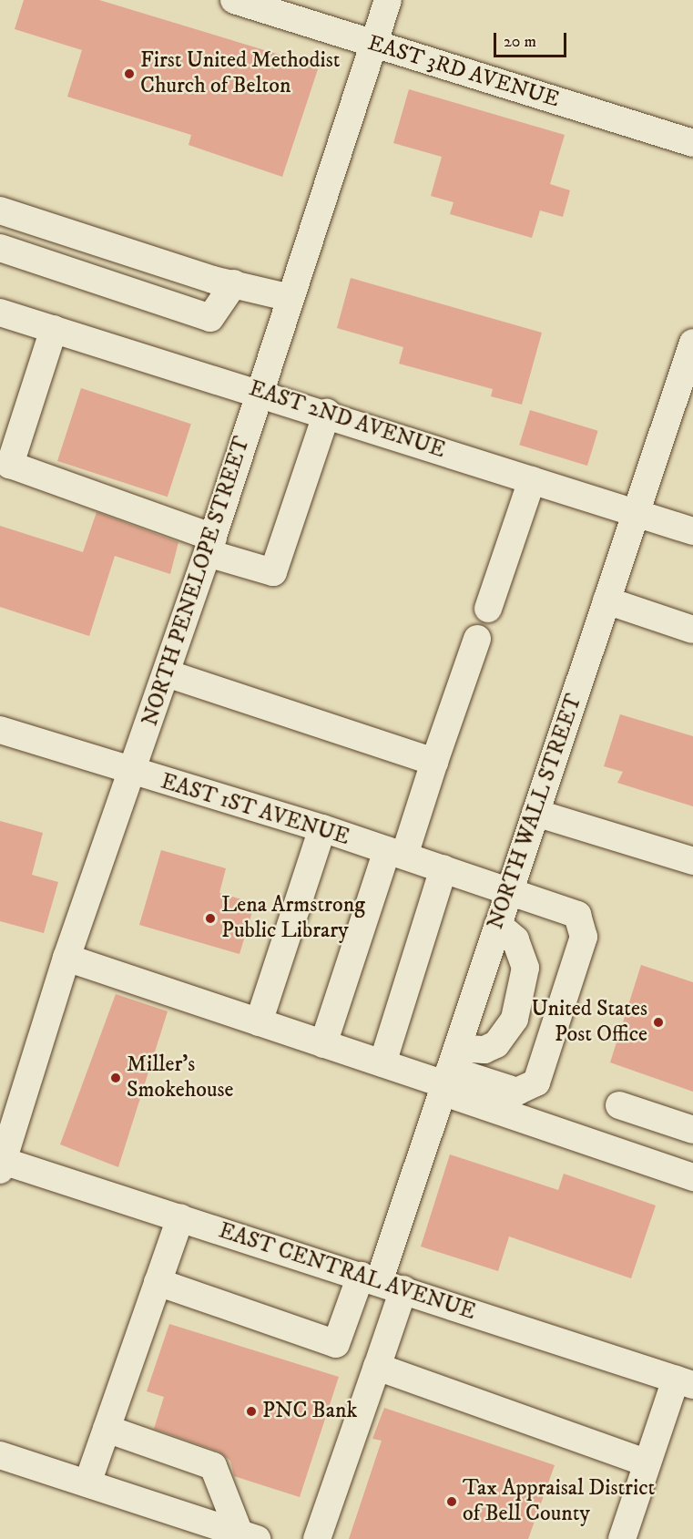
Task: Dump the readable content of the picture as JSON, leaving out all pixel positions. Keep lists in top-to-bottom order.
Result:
{
  "streets": {
    "street": [
      "EAST 3RD AVENUE",
      "EAST 2ND AVENUE",
      "NORTH PENELOPE STREET",
      "EAST 1ST AVENUE",
      "NORTH WALL STREET",
      "EAST CENTRAL AVENUE"
    ]
  },
  "crossings": [
    ["EAST 3RD AVENUE", "NORTH PENELOPE STREET"],
    ["EAST 2ND AVENUE", "NORTH PENELOPE STREET"],
    ["EAST 2ND AVENUE", "NORTH WALL STREET"],
    ["NORTH PENELOPE STREET", "EAST 1ST AVENUE"],
    ["NORTH PENELOPE STREET", "EAST CENTRAL AVENUE"],
    ["EAST 1ST AVENUE", "NORTH WALL STREET"],
    ["NORTH WALL STREET", "EAST CENTRAL AVENUE"]
  ],
  "places": [
    "First United Methodist Church of Belton",
    "Lena Armstrong Public Library",
    "United States Post Office",
    "Miller's Smokehouse",
    "PNC Bank",
    "Tax Appraisal District of Bell County"
  ],
  "scale_bar": "20 m"
}
